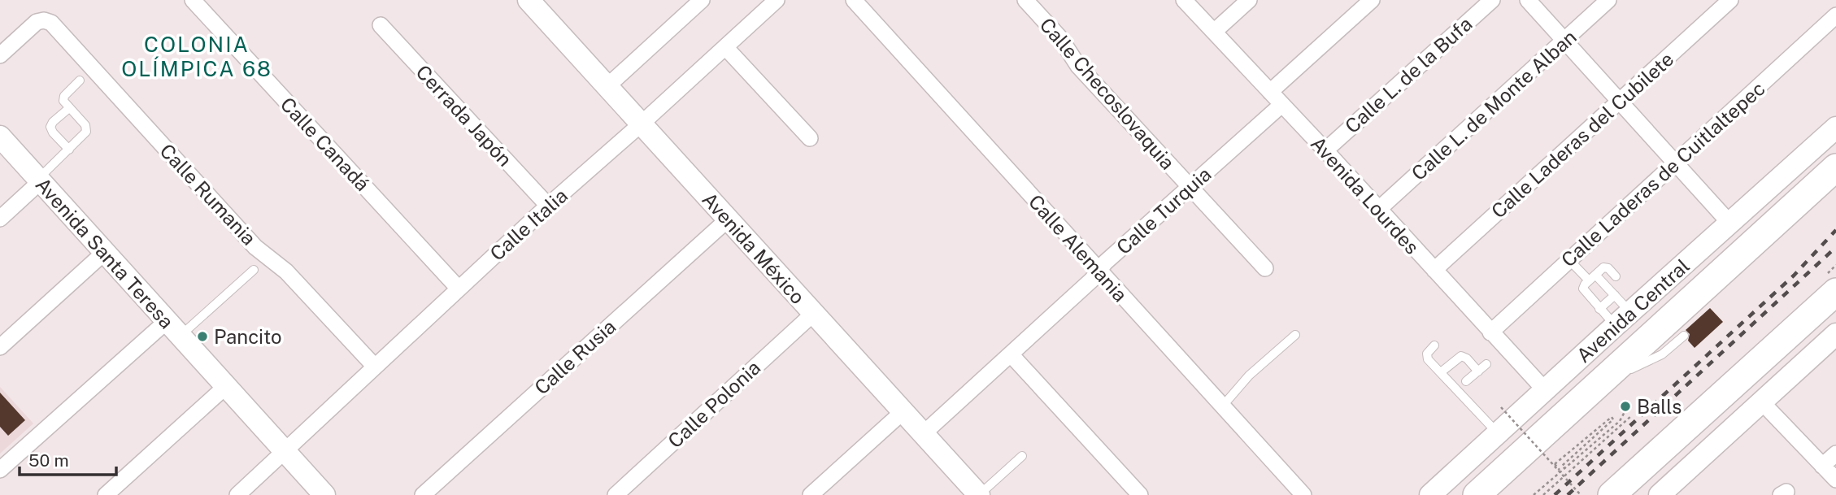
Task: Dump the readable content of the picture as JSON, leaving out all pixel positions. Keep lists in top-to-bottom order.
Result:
{
  "streets": {
    "highway": ["Avenida Central"],
    "street": [
      "Calle L. de la Bufa",
      "Calle Checoslovaquia",
      "Calle L. de Monte Alban",
      "Cerrada Japón",
      "Calle Laderas del Cubilete",
      "Calle Canadá",
      "Calle Laderas de Cuitlaltepec",
      "Calle Rumania",
      "Avenida Lourdes",
      "Calle Turquia",
      "Calle Italia",
      "Avenida México",
      "Calle Alemania",
      "Avenida Santa Teresa",
      "Calle Rusia",
      "Calle Polonia"
    ]
  },
  "crossings": [
    ["Calle L. de la Bufa", "Avenida Lourdes"],
    ["Calle Checoslovaquia", "Calle Turquia"],
    ["Calle L. de Monte Alban", "Avenida Lourdes"],
    ["Cerrada Japón", "Calle Italia"],
    ["Calle Laderas del Cubilete", "Avenida Lourdes"],
    ["Calle Canadá", "Calle Italia"],
    ["Calle Laderas de Cuitlaltepec", "Avenida Lourdes"],
    ["Calle Rumania", "Calle Italia"],
    ["Avenida Lourdes", "Calle Turquia"],
    ["Avenida Lourdes", "Avenida Central"],
    ["Calle Turquia", "Avenida México"],
    ["Calle Turquia", "Calle Alemania"],
    ["Calle Italia", "Avenida México"],
    ["Calle Italia", "Avenida Santa Teresa"],
    ["Avenida México", "Calle Rusia"],
    ["Avenida México", "Calle Polonia"]
  ],
  "districts": ["COLONIA OLÍMPICA 68"],
  "places": ["Pancito", "Balls"],
  "scale_bar": "50 m"
}
